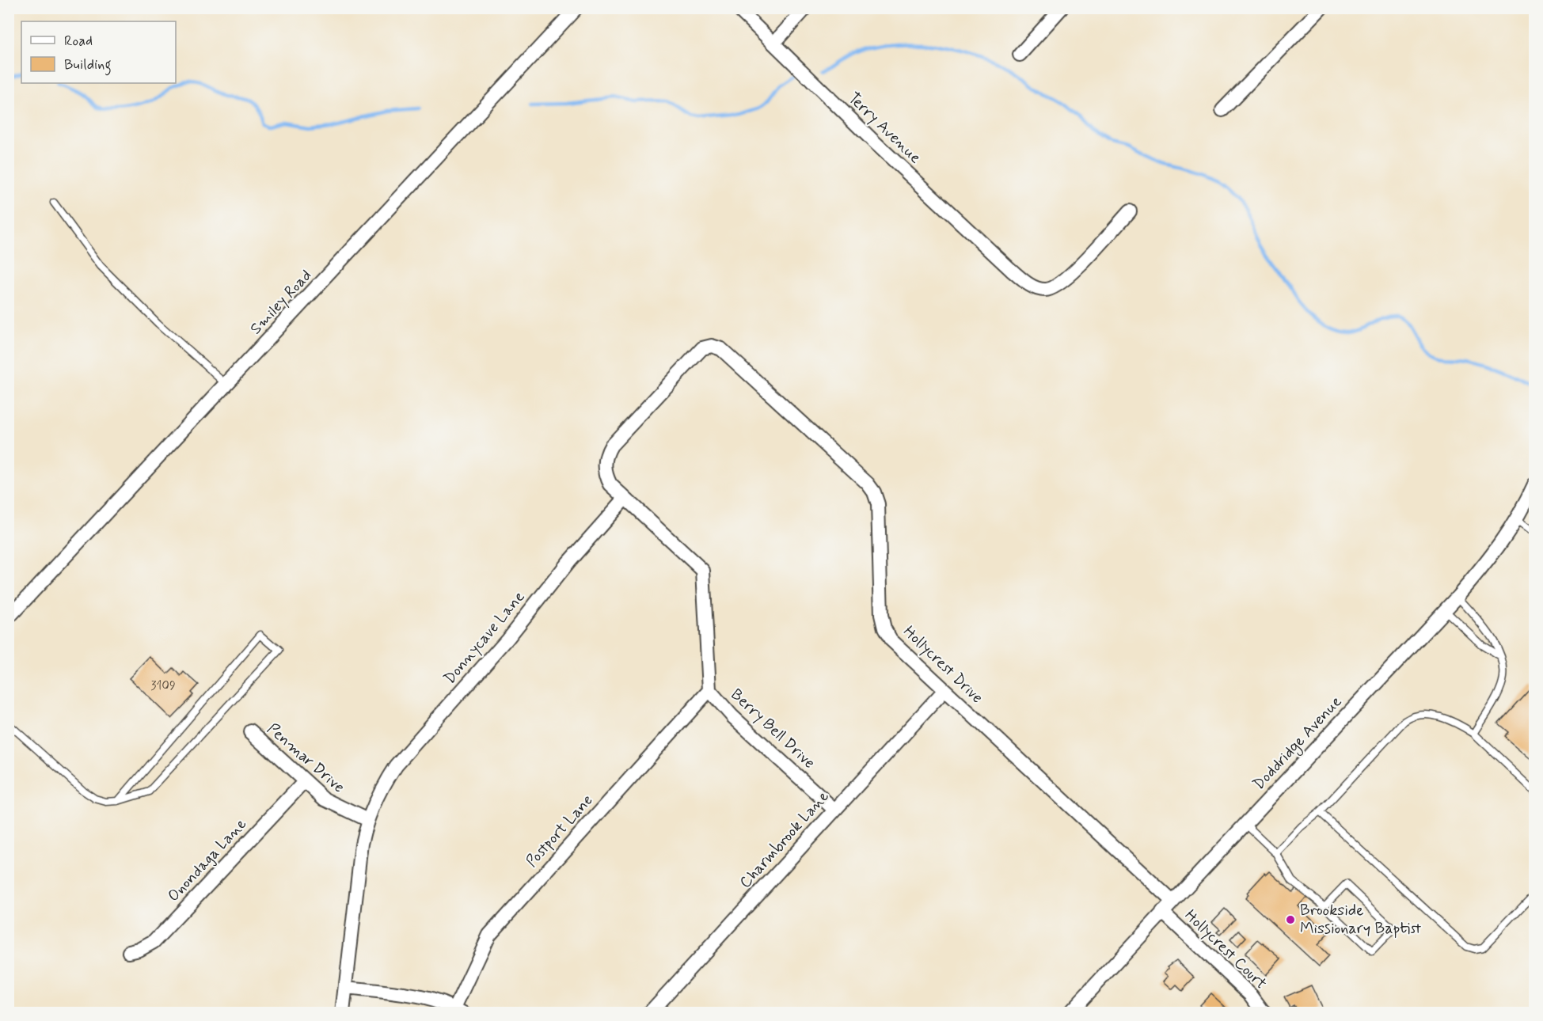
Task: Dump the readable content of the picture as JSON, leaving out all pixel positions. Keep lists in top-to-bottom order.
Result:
{
  "streets": {
    "street": [
      "Terry Avenue",
      "Smiley Road",
      "Donnycave Lane",
      "Hollycrest Drive",
      "Berry Bell Drive",
      "Doddridge Avenue",
      "Penmar Drive",
      "Postport Lane",
      "Charmbrook Lane",
      "Onondaga Lane",
      "Hollycrest Court"
    ]
  },
  "crossings": [
    ["Donnycave Lane", "Hollycrest Drive"],
    ["Donnycave Lane", "Berry Bell Drive"],
    ["Donnycave Lane", "Penmar Drive"],
    ["Hollycrest Drive", "Berry Bell Drive"],
    ["Hollycrest Drive", "Doddridge Avenue"],
    ["Hollycrest Drive", "Charmbrook Lane"],
    ["Berry Bell Drive", "Postport Lane"],
    ["Berry Bell Drive", "Charmbrook Lane"],
    ["Doddridge Avenue", "Hollycrest Court"],
    ["Penmar Drive", "Onondaga Lane"]
  ],
  "places": ["Brookside Missionary Baptist"],
  "house_numbers": ["3109"],
  "legend": ["Road", "Building"]
}
